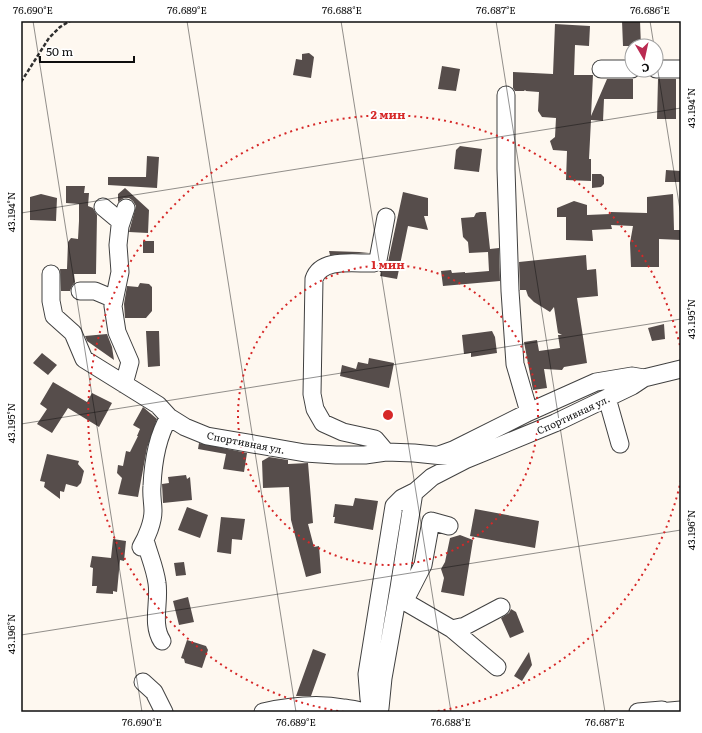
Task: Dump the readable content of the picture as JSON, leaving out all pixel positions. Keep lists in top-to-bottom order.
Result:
{
  "streets": {
    "street": ["Спортивная ул."]
  },
  "scale_bar": "50 m",
  "north": "bottom",
  "coordinates": [
    "76.690°E",
    "76.689°E",
    "76.688°E",
    "76.687°E",
    "76.686°E",
    "43.194°N",
    "43.195°N",
    "43.196°N"
  ],
  "rings": ["2 мин", "1 мин"]
}
